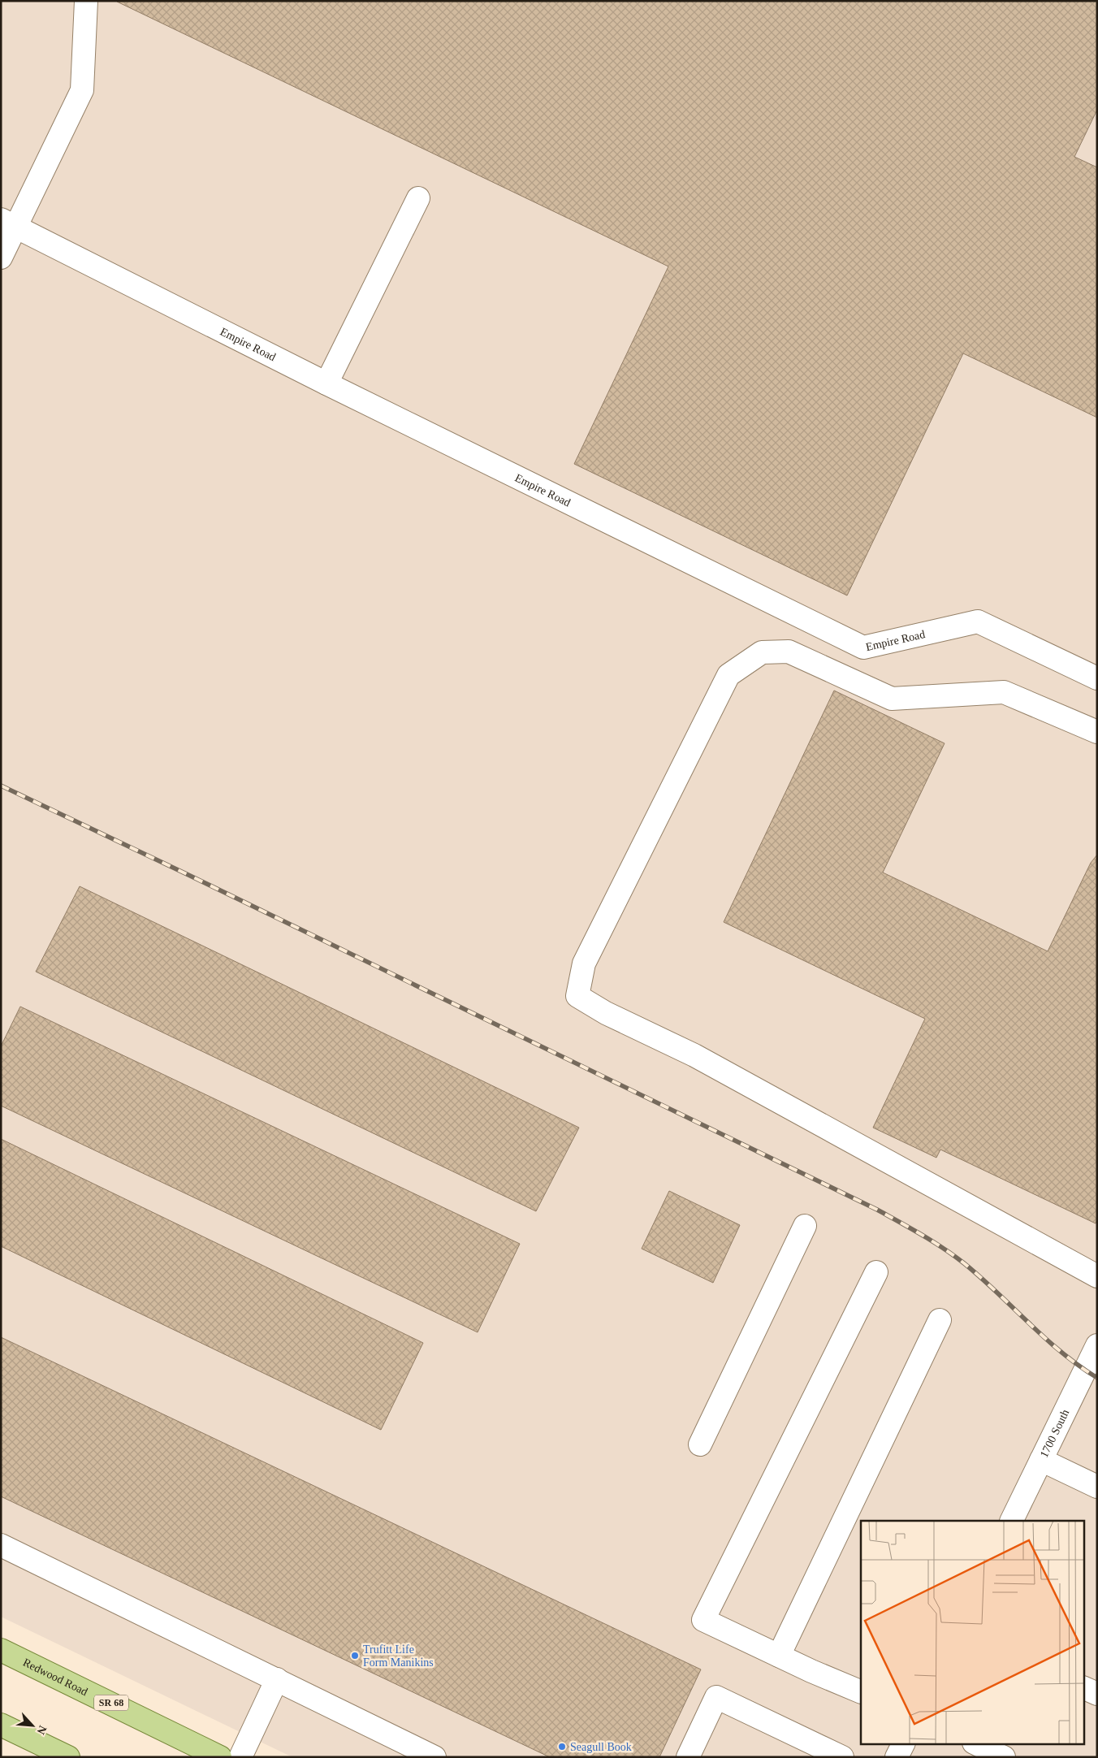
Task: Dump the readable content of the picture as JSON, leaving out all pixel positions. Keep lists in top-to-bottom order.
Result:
{
  "streets": {
    "main road": ["Redwood Road", "SR 68"],
    "street": ["Empire Road", "1700 South"]
  },
  "places": ["Trufitt Life Form Manikins", "Seagull Book"],
  "north": "bottom right"
}
